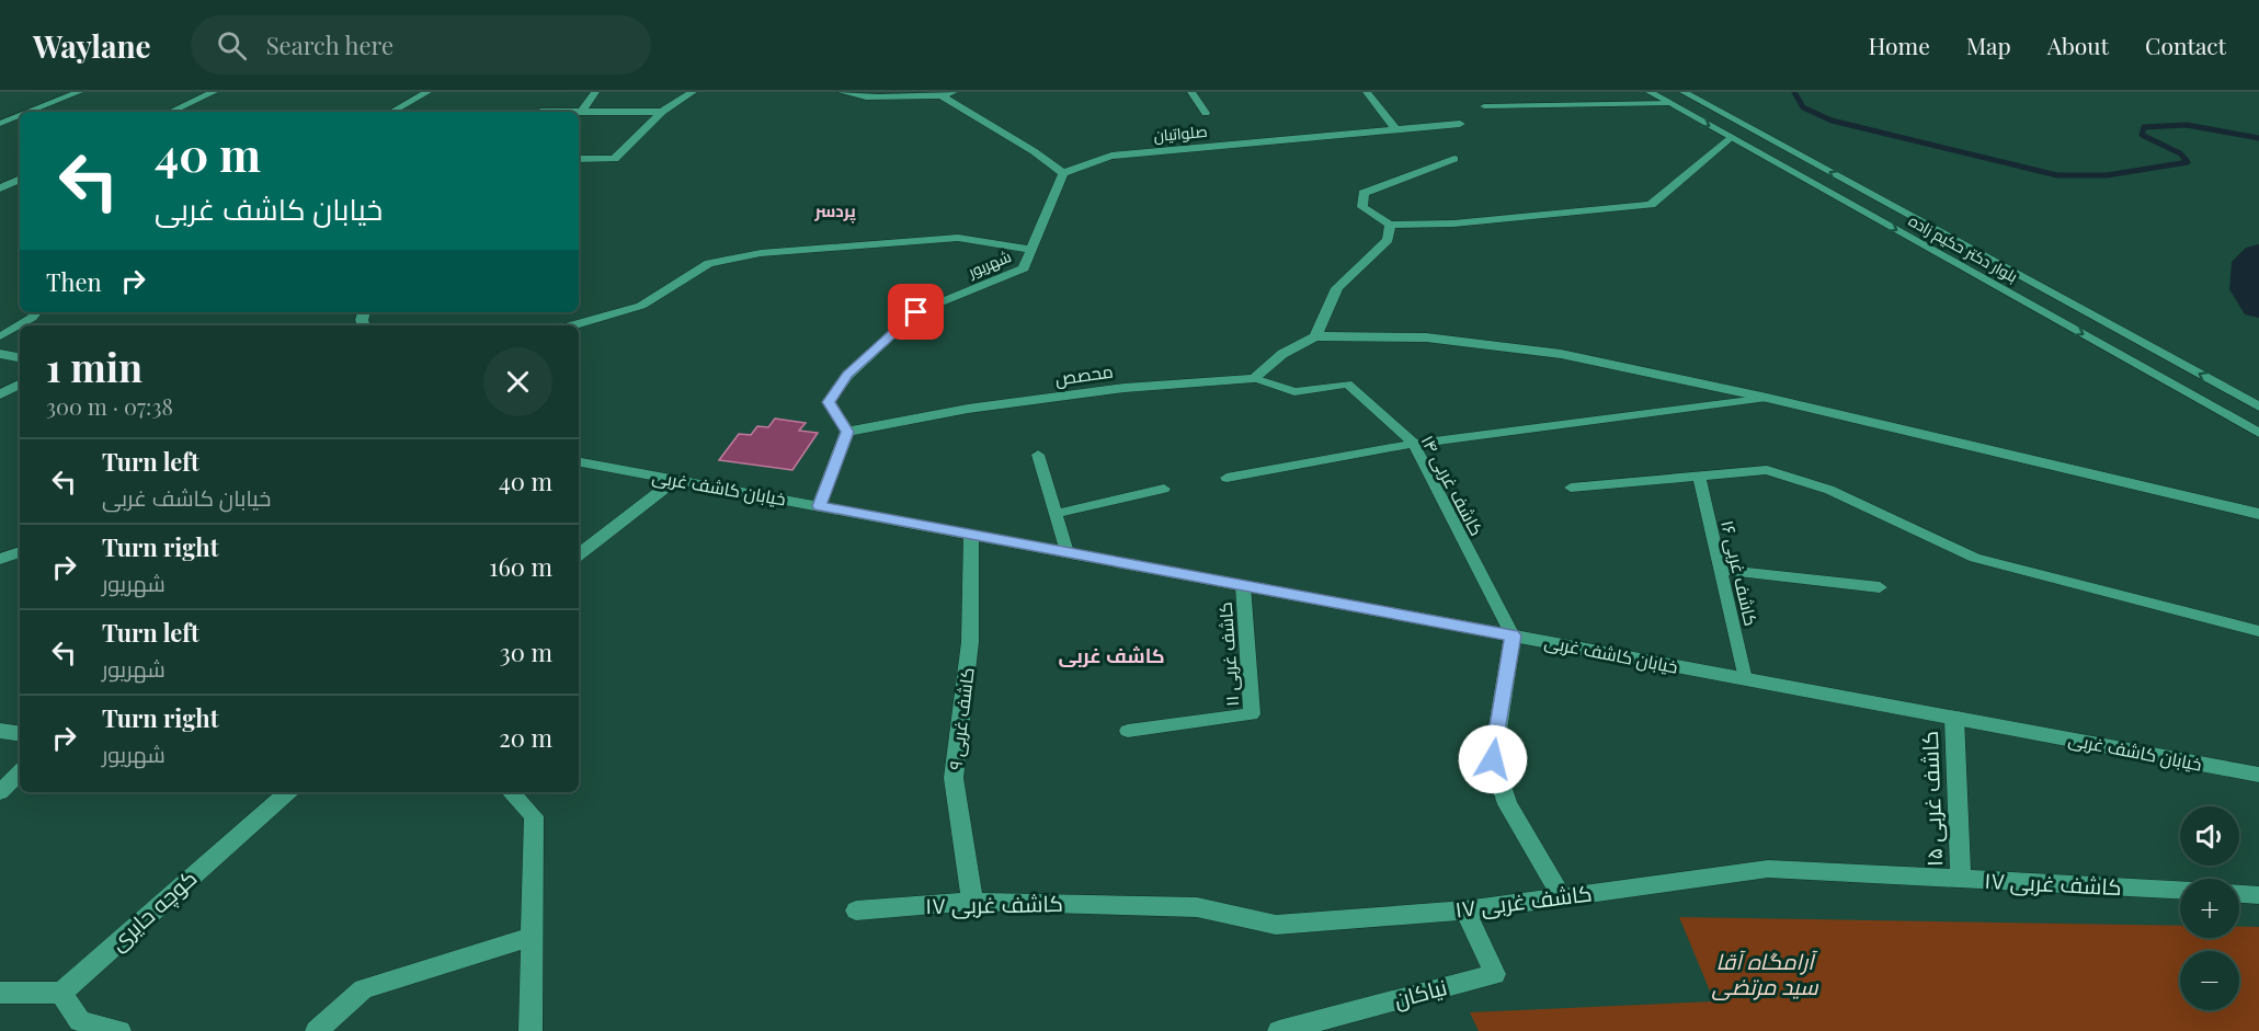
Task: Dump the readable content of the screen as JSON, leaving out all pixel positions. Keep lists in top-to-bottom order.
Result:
{
  "streets": {
    "street": [
      "صلواتیان",
      "بلوار دکتر حکیم زاده",
      "شهریور",
      "محصص",
      "خیابان کاشف غربی",
      "کاشف غربی ۹",
      "کاشف غربی ۱۵",
      "کاشف غربی ۱۷",
      "کوچه حایری",
      "نیاکان"
    ],
    "lane": ["کاشف غربی ۱۴", "کاشف غربی ۱۶", "کاشف غربی ۱۱"]
  },
  "crossings": [
    ["صلواتیان", "شهریور"],
    ["شهریور", "محصص"],
    ["محصص", "کاشف غربی ۱۴"],
    ["کاشف غربی ۱۴", "خیابان کاشف غربی"],
    ["خیابان کاشف غربی", "کاشف غربی ۱۶"],
    ["خیابان کاشف غربی", "کاشف غربی ۱۱"],
    ["خیابان کاشف غربی", "کاشف غربی ۹"],
    ["خیابان کاشف غربی", "کاشف غربی ۱۵"],
    ["کاشف غربی ۹", "کاشف غربی ۱۷"],
    ["کاشف غربی ۱۵", "کاشف غربی ۱۷"],
    ["کاشف غربی ۱۷", "نیاکان"]
  ],
  "districts": ["پردسر", "کاشف غربی"],
  "parks": ["آرامگاه آقا سید مرتضی"],
  "page": {
    "header": "Waylane",
    "search": "Search here",
    "nav": [
      "Home",
      "Map",
      "About",
      "Contact"
    ],
    "turn": ["40 m", "خیابان کاشف غربی"],
    "then": "Then",
    "heading": ["1 min", "300 m · 07:38"],
    "list": [
      {
        "name": "Turn left",
        "note": "خیابان کاشف غربی",
        "value": "40 m"
      },
      {
        "name": "Turn right",
        "note": "شهریور",
        "value": "160 m"
      },
      {
        "name": "Turn left",
        "note": "شهریور",
        "value": "30 m"
      },
      {
        "name": "Turn right",
        "note": "شهریور",
        "value": "20 m"
      }
    ],
    "map_buttons": ["+", "−"]
  }
}
